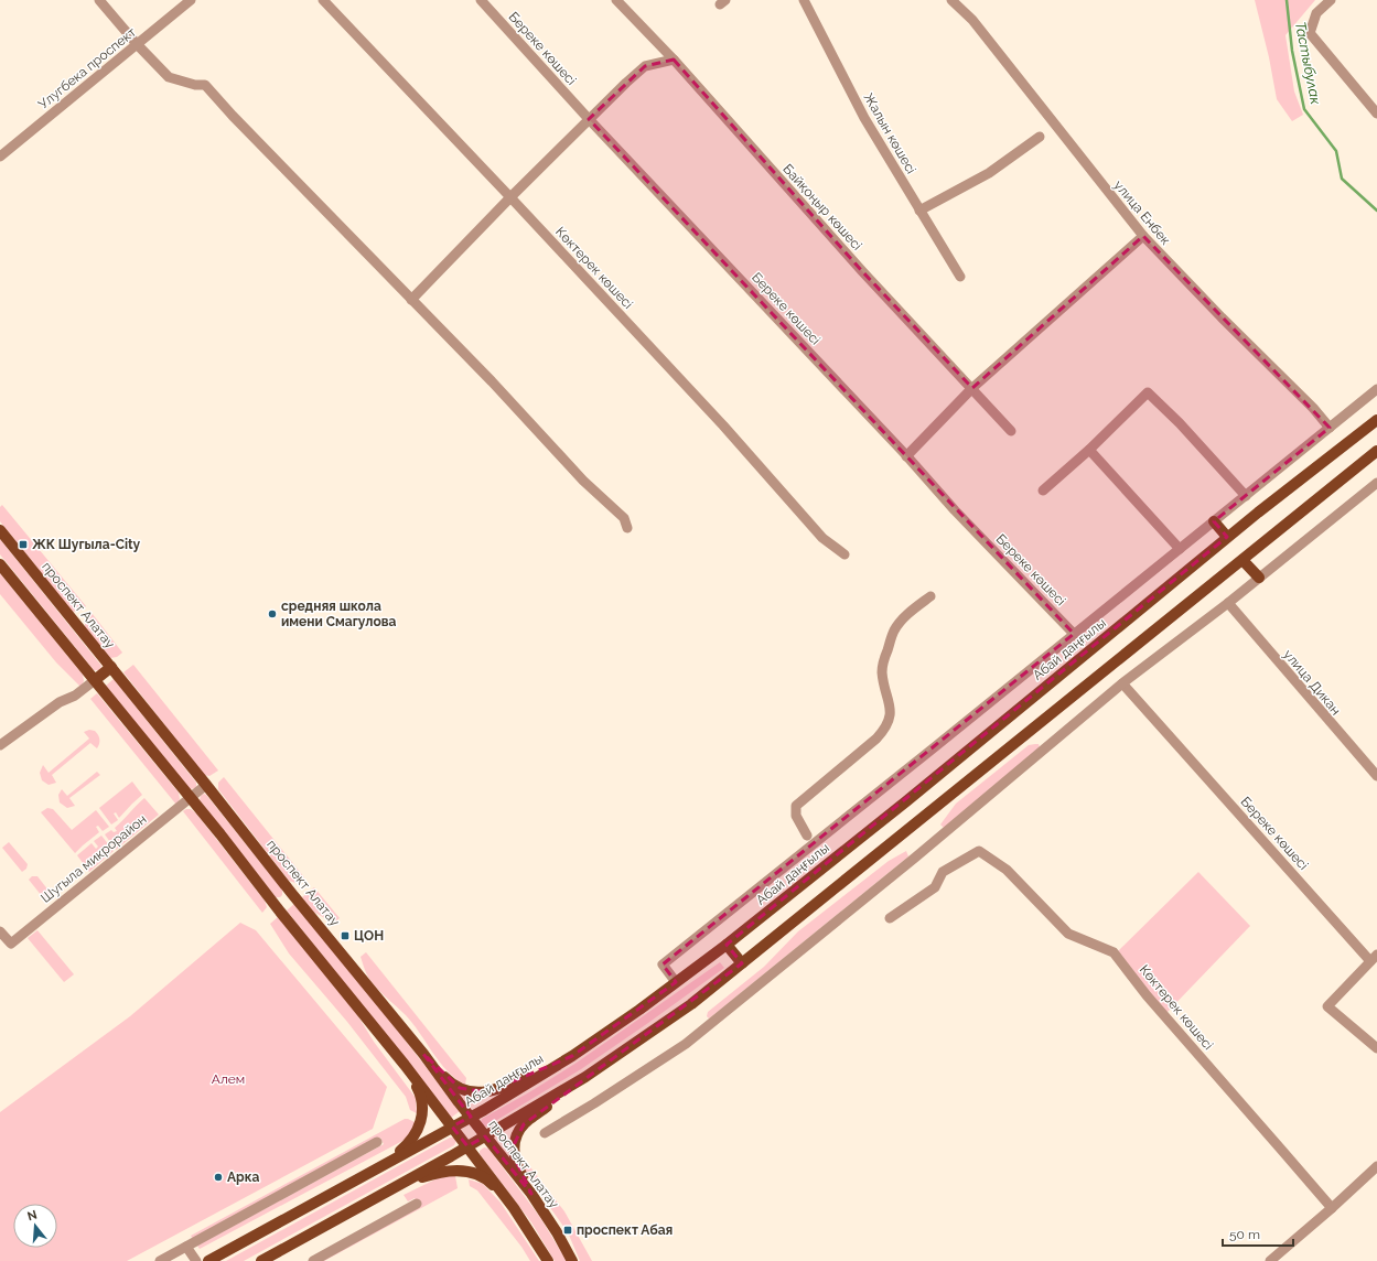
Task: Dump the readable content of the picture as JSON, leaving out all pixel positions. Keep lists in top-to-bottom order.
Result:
{
  "streets": {
    "main road": ["проспект Алатау", "Абай даңғылы"],
    "street": [
      "Береке көшесі",
      "Улугбека проспект",
      "Жалын көшесі",
      "Байқоңыр көшесі",
      "улица Енбек",
      "Көктерек көшесі",
      "улица Дикан",
      "Шугыла микрорайон"
    ]
  },
  "crossings": [
    ["проспект Алатау", "Абай даңғылы"],
    ["проспект Алатау", "Шугыла микрорайон"]
  ],
  "water": ["Тастыбулак"],
  "parks": ["Алем"],
  "places": {
    "transit": ["ЖК Шугыла-City", "ЦОН", "проспект Абая"],
    "other": ["средняя школа имени Смагулова", "Арка"]
  },
  "scale_bar": "50 m",
  "north": "top"
}
